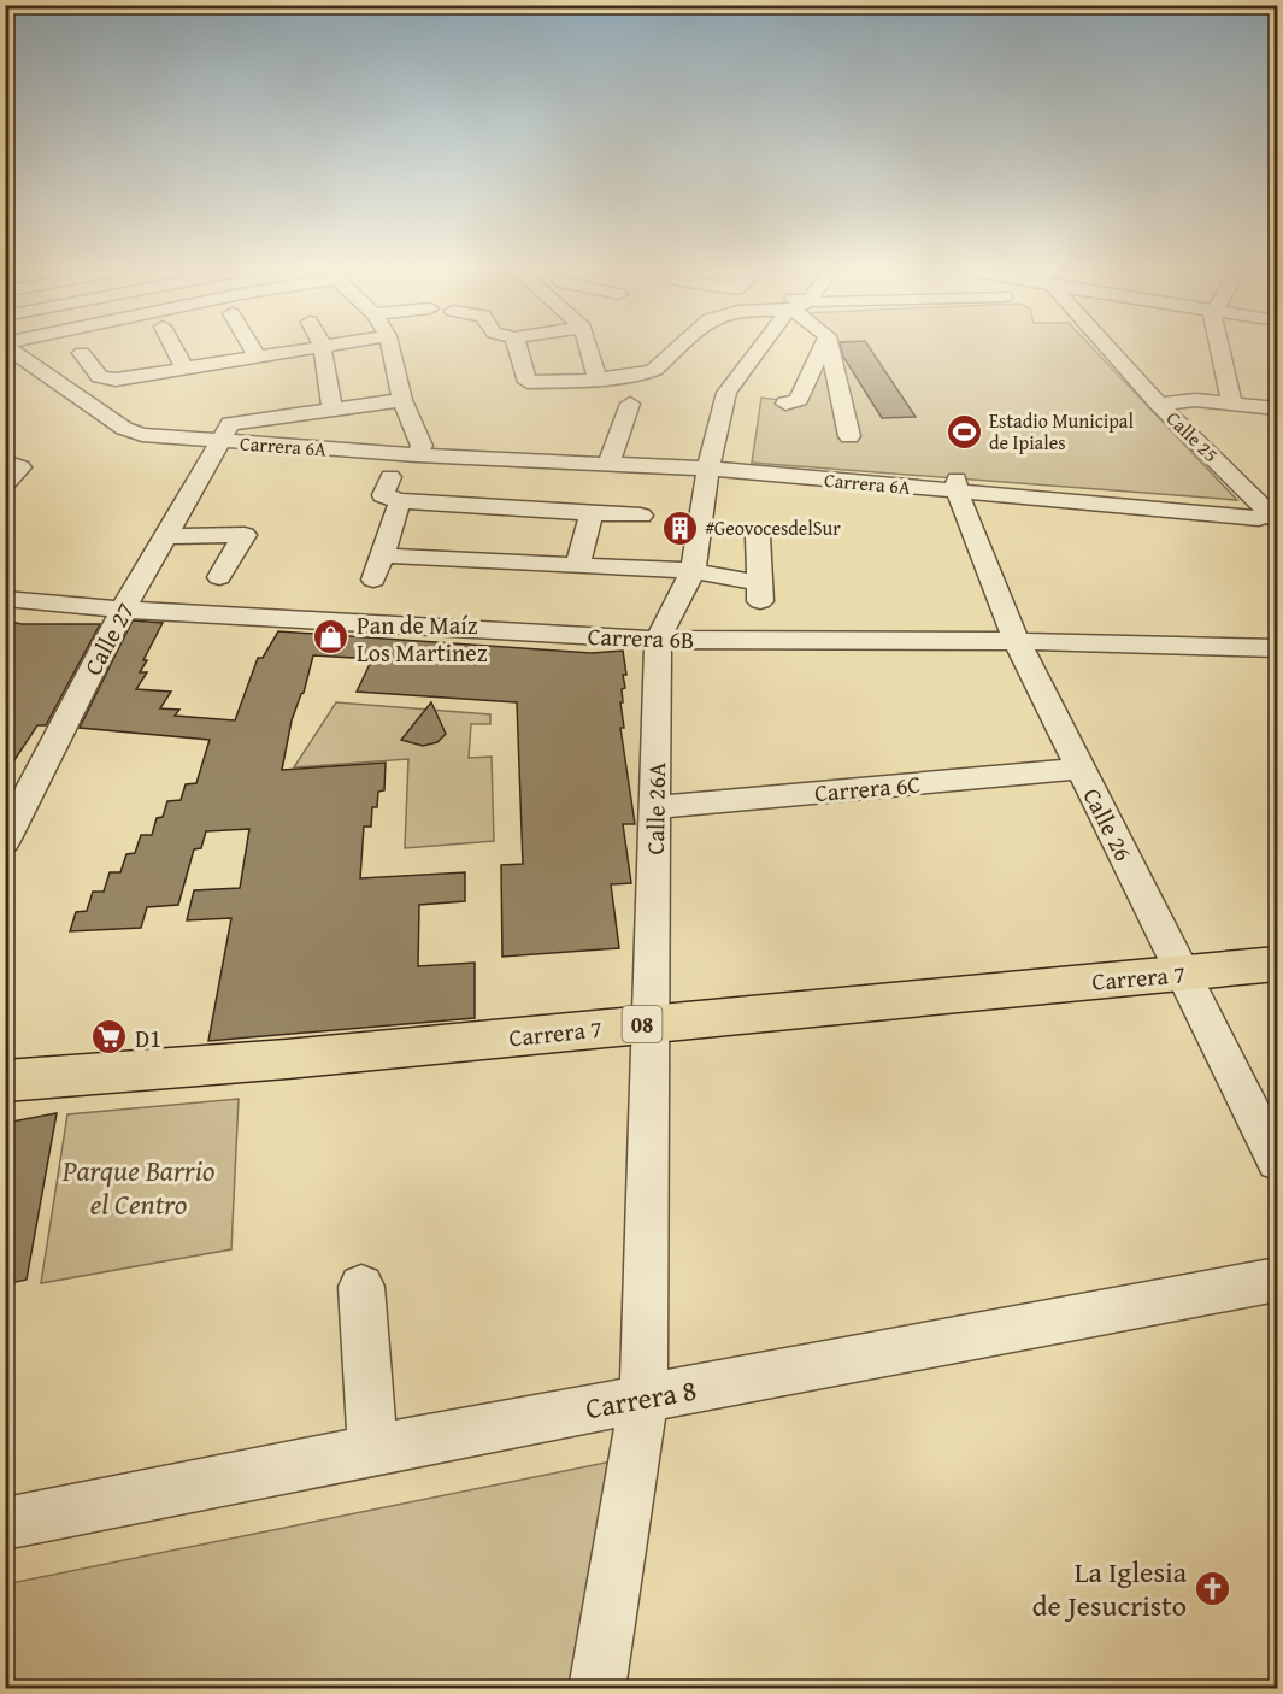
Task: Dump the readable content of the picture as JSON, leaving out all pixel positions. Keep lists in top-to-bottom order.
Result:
{
  "streets": {
    "main road": ["Carrera 7", "08"],
    "street": [
      "Calle 25",
      "Carrera 6A",
      "Carrera 6B",
      "Calle 27",
      "Carrera 6C",
      "Calle 26A",
      "Calle 26",
      "Carrera 8"
    ]
  },
  "crossings": [
    ["Calle 25", "Carrera 6A"],
    ["Carrera 6A", "Calle 27"],
    ["Carrera 6A", "Calle 26A"],
    ["Carrera 6A", "Calle 26"],
    ["Carrera 6B", "Calle 27"],
    ["Carrera 6B", "Calle 26A"],
    ["Carrera 6B", "Calle 26"],
    ["Carrera 6C", "Calle 26A"],
    ["Carrera 6C", "Calle 26"],
    ["Calle 26A", "Carrera 7"],
    ["Calle 26A", "Carrera 8"],
    ["Calle 26", "Carrera 7"]
  ],
  "parks": ["Parque Barrio el Centro"],
  "places": {
    "sports": ["Estadio Municipal de Ipiales"],
    "building": ["#GeovocesdelSur"],
    "shop": ["Pan de Maíz Los Martinez"],
    "supermarket": ["D1"],
    "church": ["La Iglesia de Jesucristo"]
  }
}
